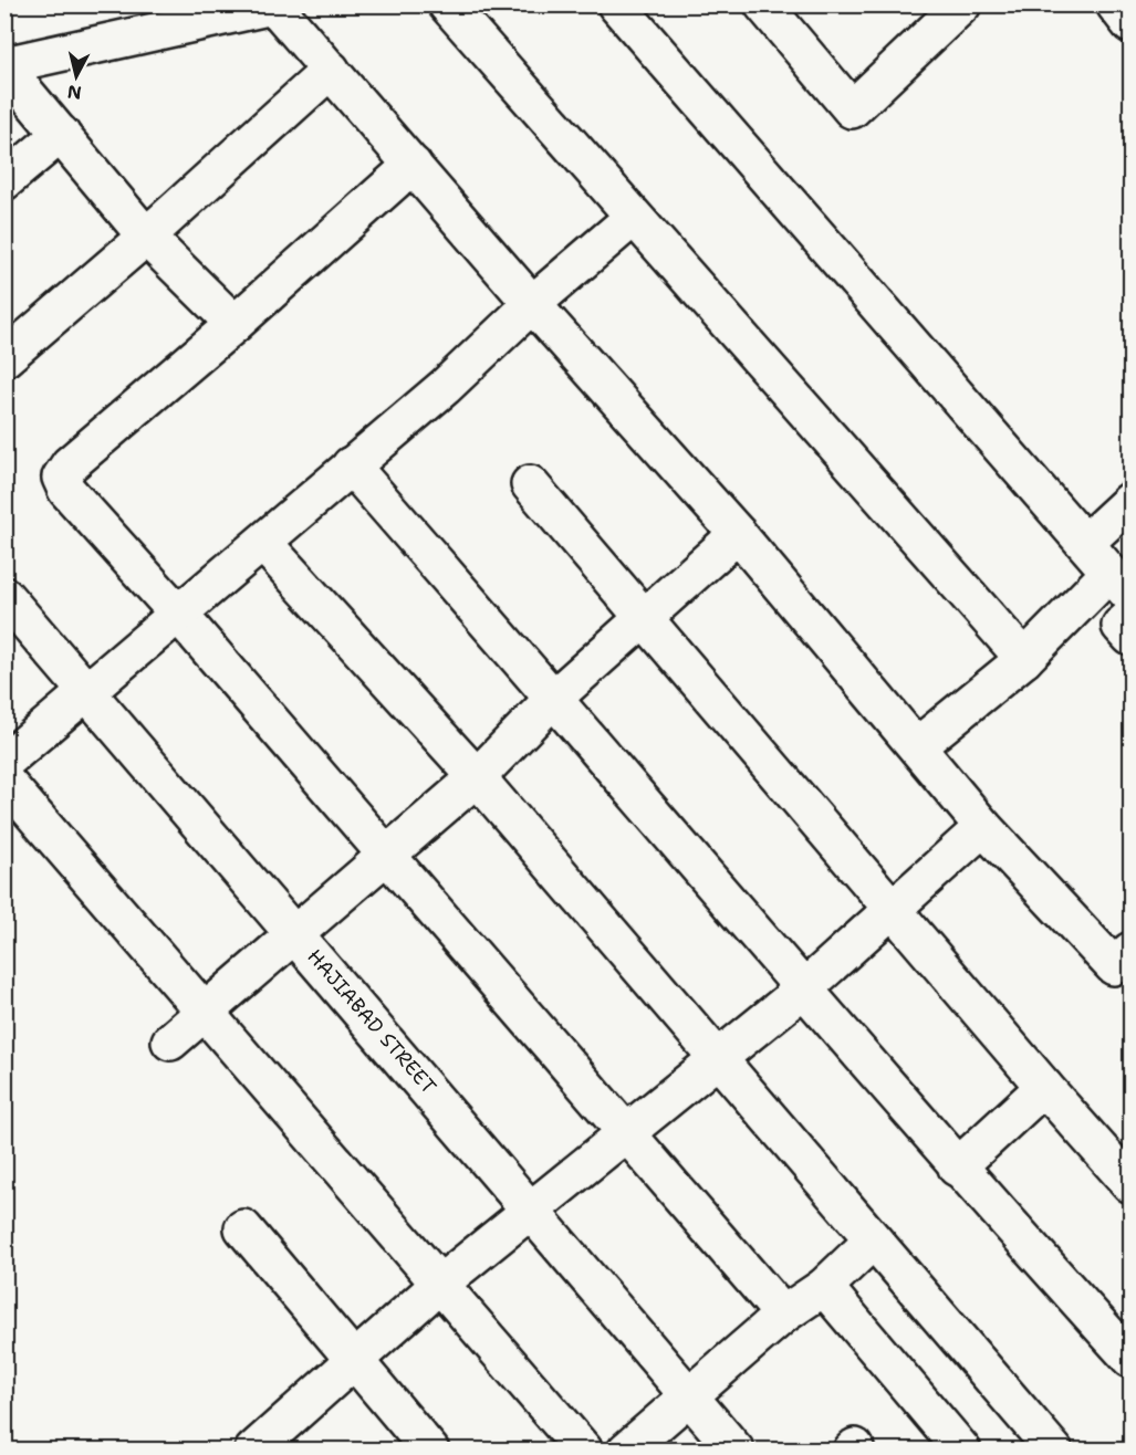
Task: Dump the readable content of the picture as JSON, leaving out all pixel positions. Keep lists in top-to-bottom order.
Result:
{
  "streets": {
    "street": ["HAJIABAD STREET"]
  },
  "north": "bottom"
}
